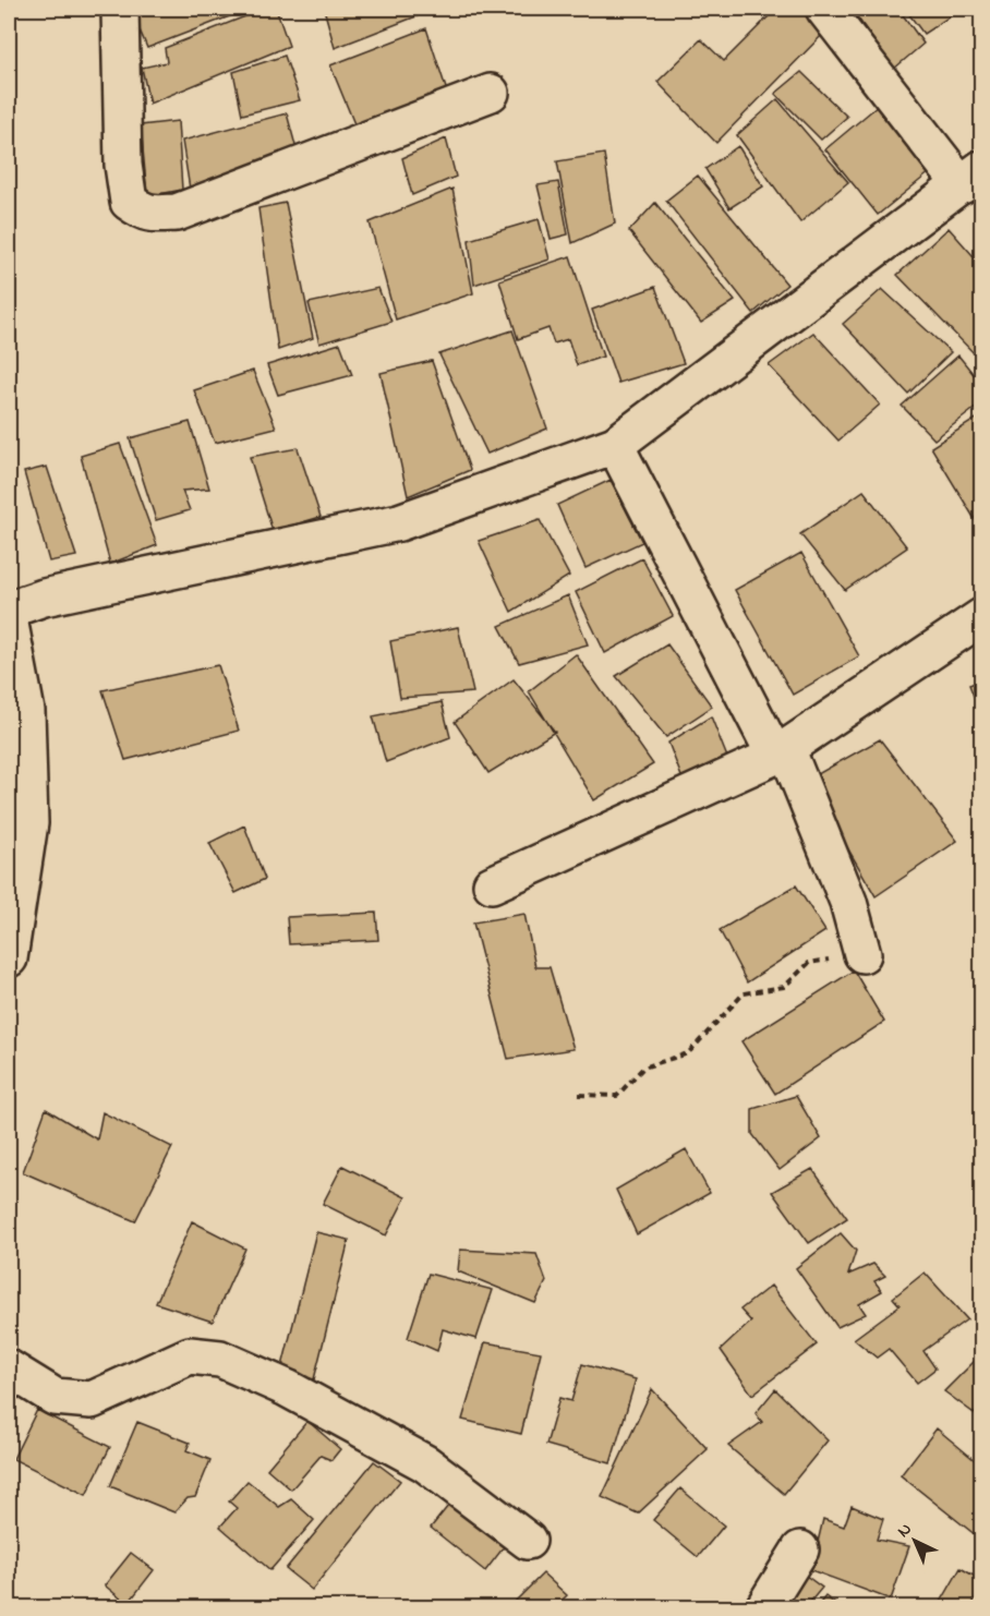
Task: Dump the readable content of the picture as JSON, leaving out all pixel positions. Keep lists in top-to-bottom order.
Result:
{
  "north": "top left"
}
